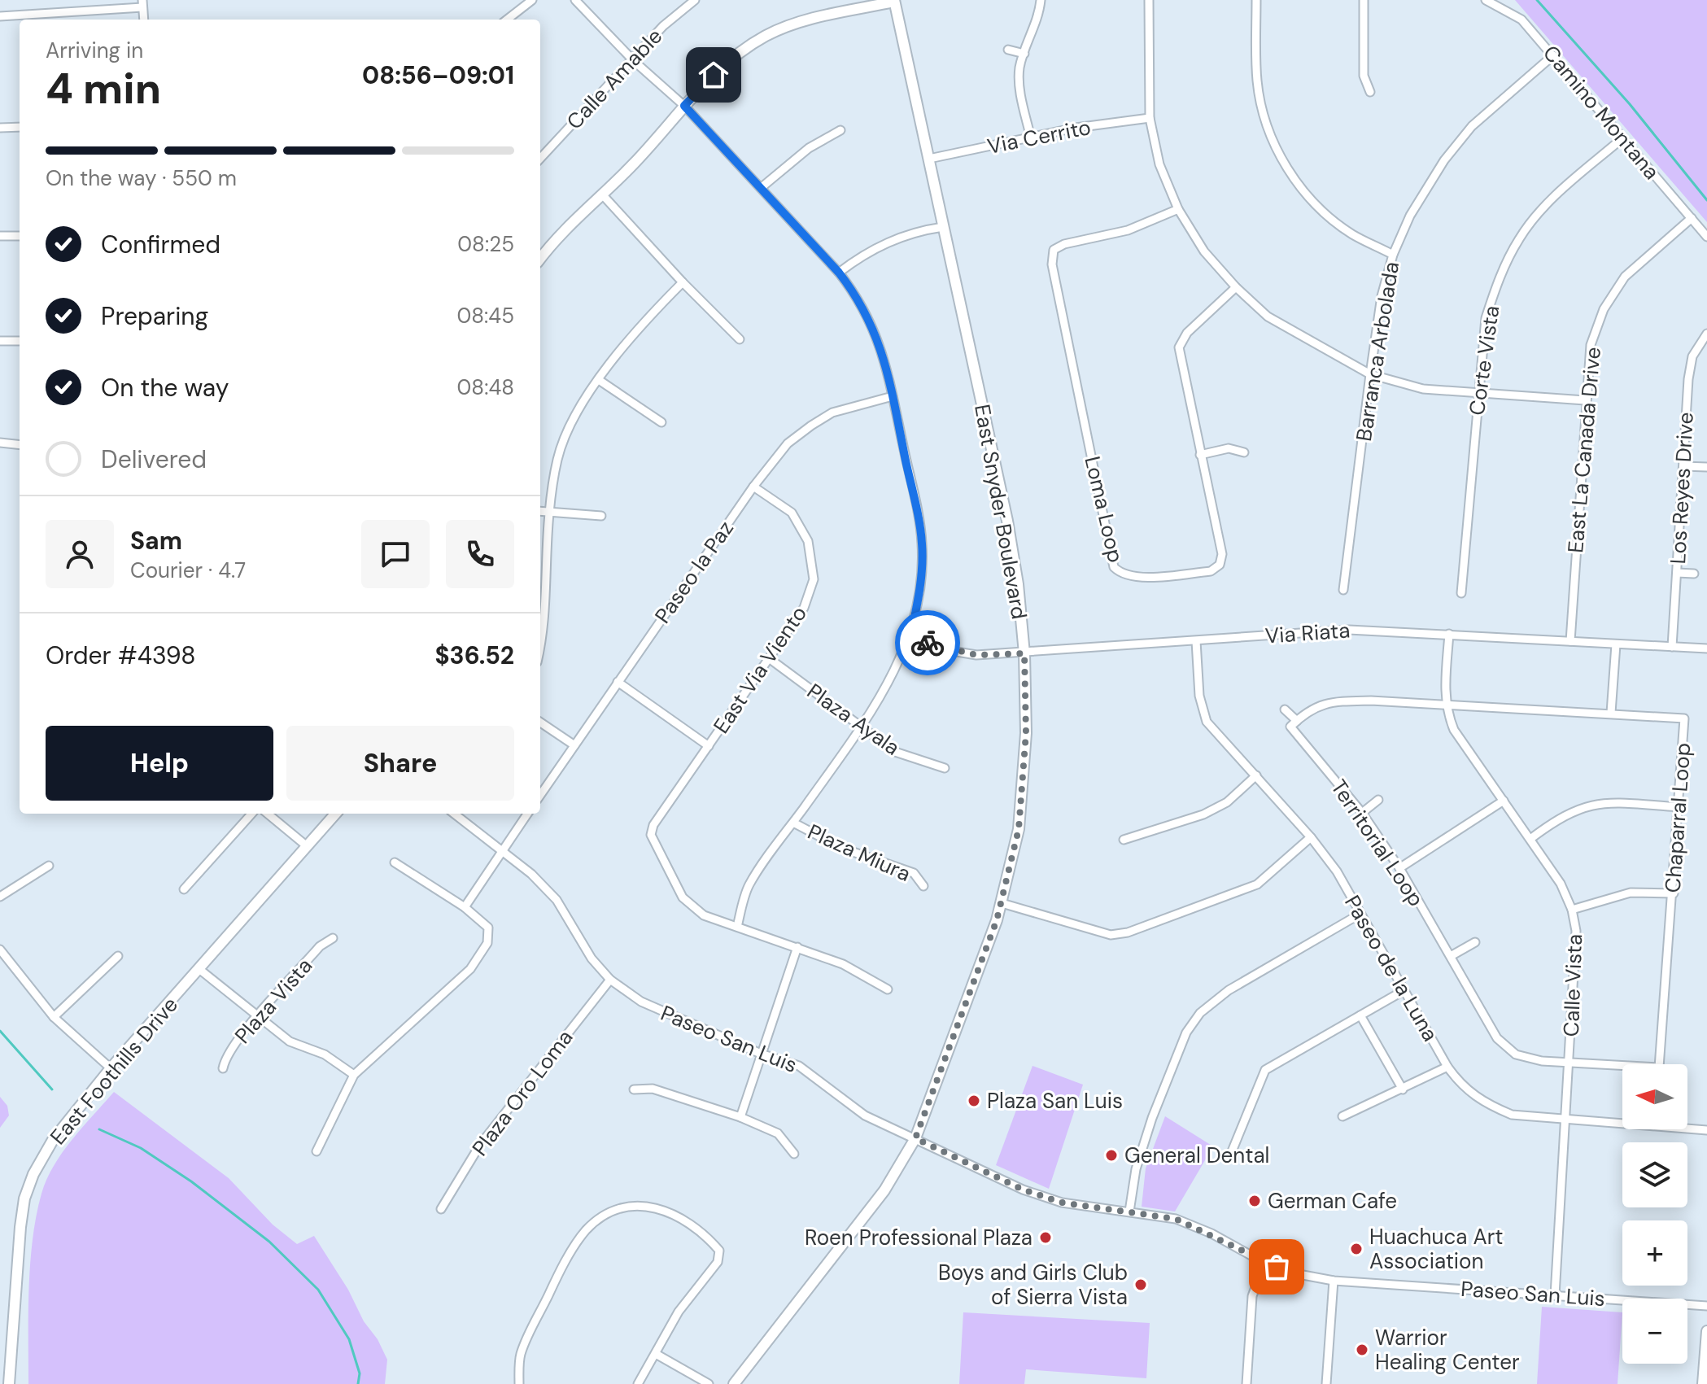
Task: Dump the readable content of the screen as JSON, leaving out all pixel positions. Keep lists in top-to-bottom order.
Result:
{
  "streets": {
    "street": [
      "Calle Amable",
      "Camino Montana",
      "Via Cerrito",
      "Barranca Arbolada",
      "Corte Vista",
      "East La Canada Drive",
      "Los Reyes Drive",
      "Loma Loop",
      "East Snyder Boulevard",
      "Paseo la Paz",
      "Via Riata",
      "East Via Viento",
      "Plaza Ayala",
      "Chaparral Loop",
      "Territorial Loop",
      "Plaza Miura",
      "Paseo de la Luna",
      "Calle Vista",
      "Plaza Vista",
      "Paseo San Luis",
      "East Foothills Drive",
      "Plaza Oro Loma"
    ]
  },
  "crossings": [
    ["Camino Montana", "Barranca Arbolada"],
    ["Camino Montana", "Corte Vista"],
    ["Camino Montana", "East La Canada Drive"],
    ["Via Cerrito", "East Snyder Boulevard"],
    ["East La Canada Drive", "Via Riata"],
    ["Los Reyes Drive", "Via Riata"],
    ["East Snyder Boulevard", "Via Riata"],
    ["East Snyder Boulevard", "Paseo San Luis"],
    ["Paseo la Paz", "East Via Viento"],
    ["Via Riata", "Paseo de la Luna"],
    ["Via Riata", "Calle Vista"],
    ["East Via Viento", "Plaza Ayala"],
    ["Chaparral Loop", "Territorial Loop"],
    ["Chaparral Loop", "Calle Vista"],
    ["Territorial Loop", "Calle Vista"],
    ["Paseo de la Luna", "Calle Vista"],
    ["Calle Vista", "Paseo San Luis"],
    ["Paseo San Luis", "Plaza Oro Loma"]
  ],
  "places": [
    "Plaza San Luis",
    "General Dental",
    "German Cafe",
    "Roen Professional Plaza",
    "Huachuca Art Association",
    "Boys and Girls Club of Sierra Vista",
    "Warrior Healing Center"
  ],
  "north": "left",
  "page": {
    "heading": ["4 min", "Arriving in", "08:56–09:01"],
    "panel": [
      "Sam",
      "Courier · 4.7",
      "Order #4398",
      "$36.52"
    ],
    "bar": "On the way · 550 m",
    "list": [
      ["Confirmed", "08:25"],
      ["Preparing", "08:45"],
      ["On the way", "08:48"],
      "Delivered"
    ],
    "buttons": ["Help", "Share"],
    "map_buttons": ["+", "−"]
  }
}
